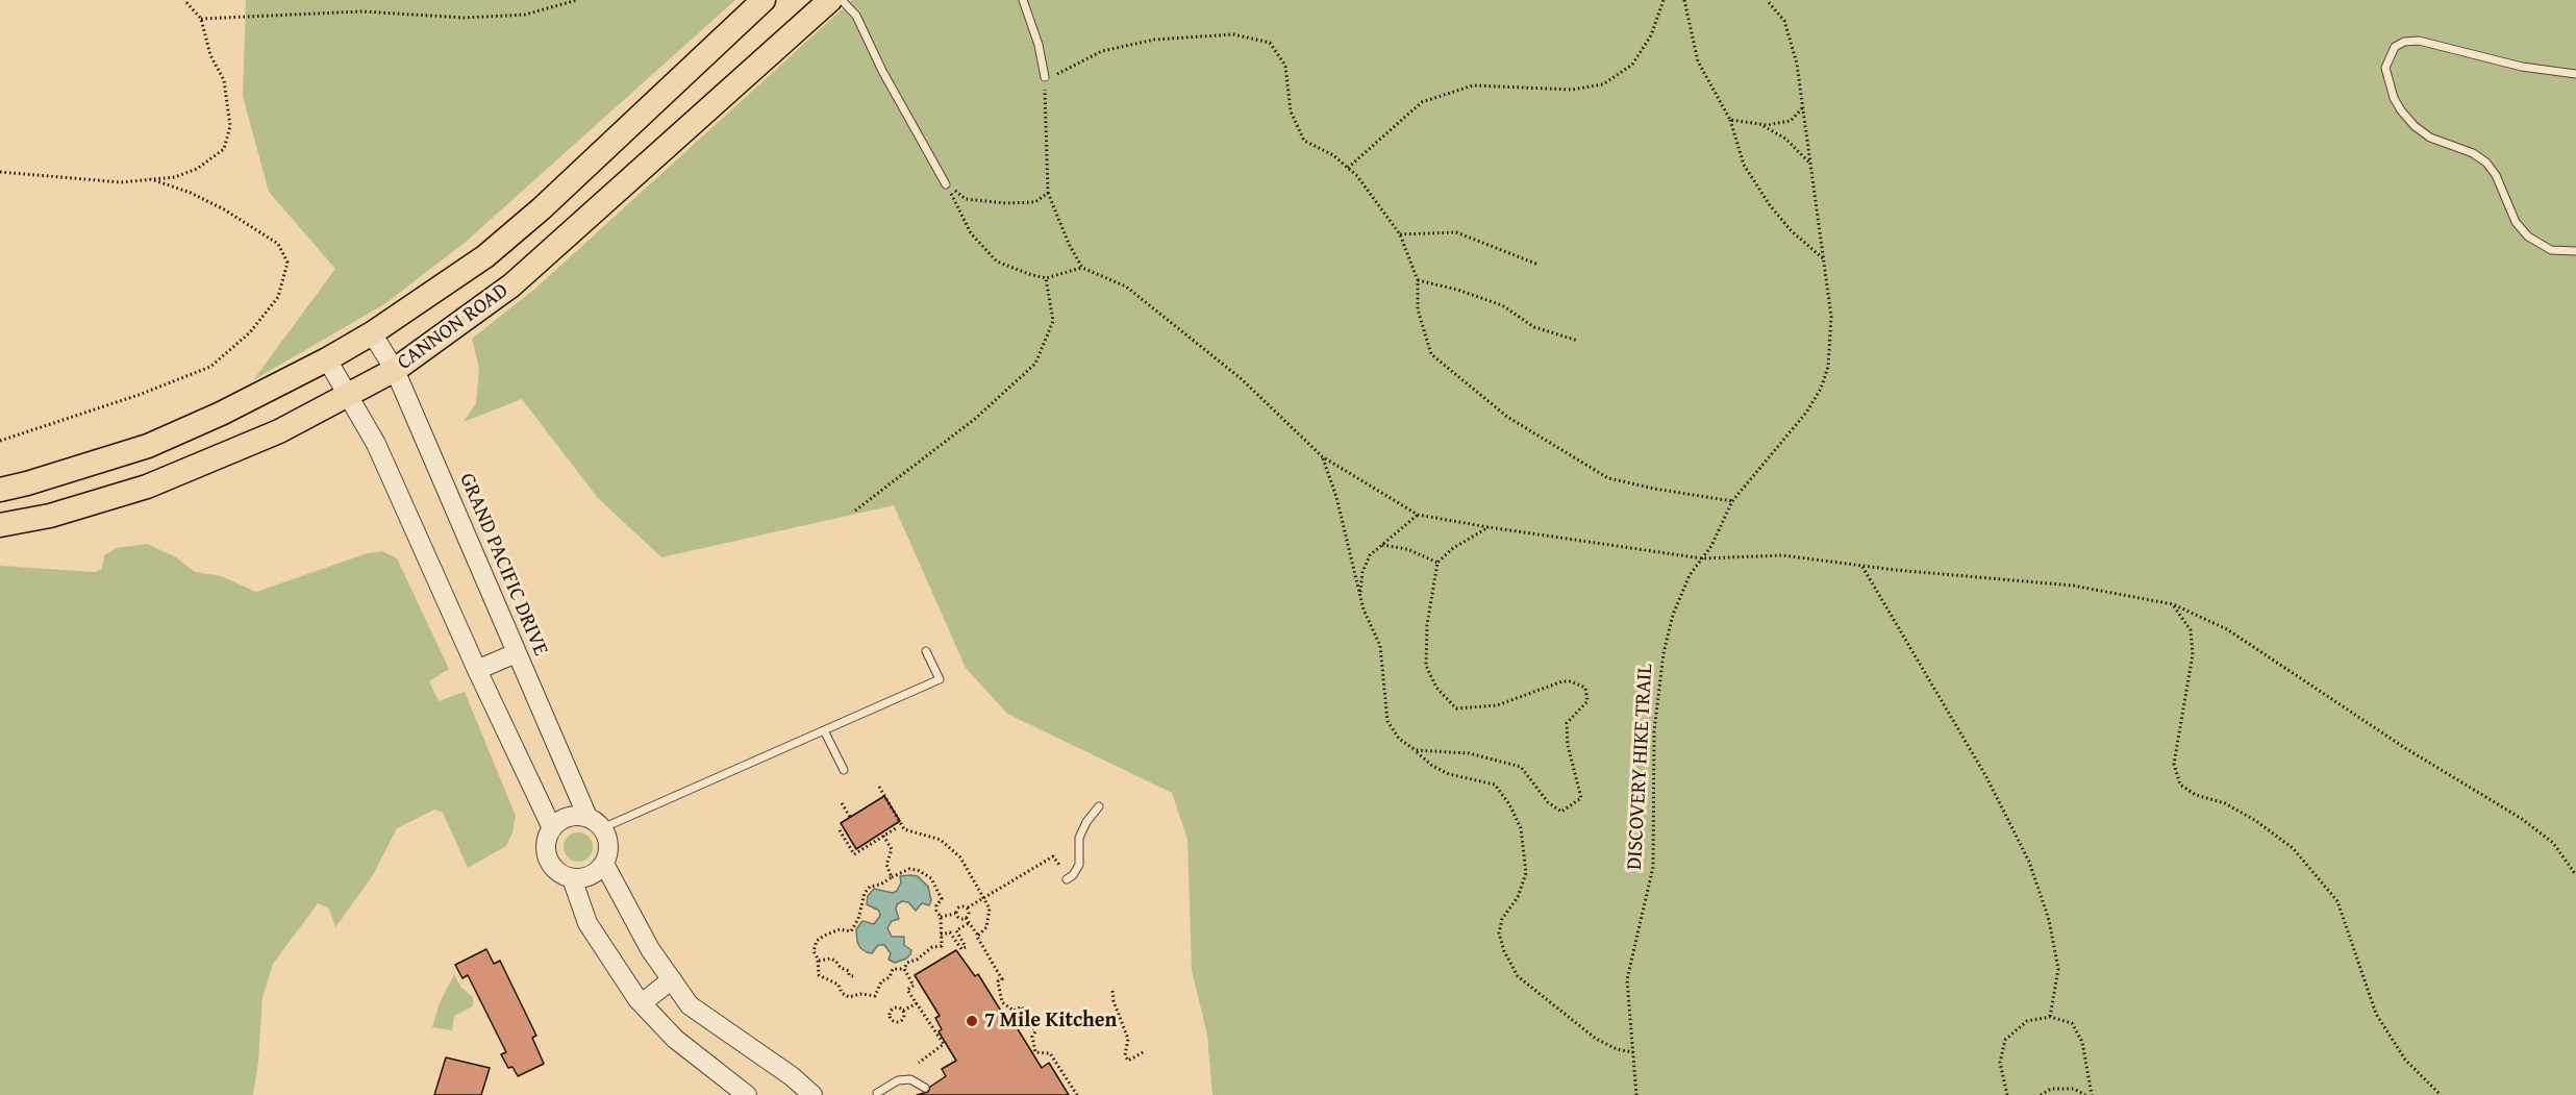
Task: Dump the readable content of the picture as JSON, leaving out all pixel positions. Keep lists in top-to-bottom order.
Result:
{
  "streets": {
    "main road": ["CANNON ROAD"],
    "street": ["GRAND PACIFIC DRIVE"],
    "path": ["DISCOVERY HIKE TRAIL"]
  },
  "crossings": [
    ["CANNON ROAD", "GRAND PACIFIC DRIVE"]
  ],
  "places": ["7 Mile Kitchen"]
}
